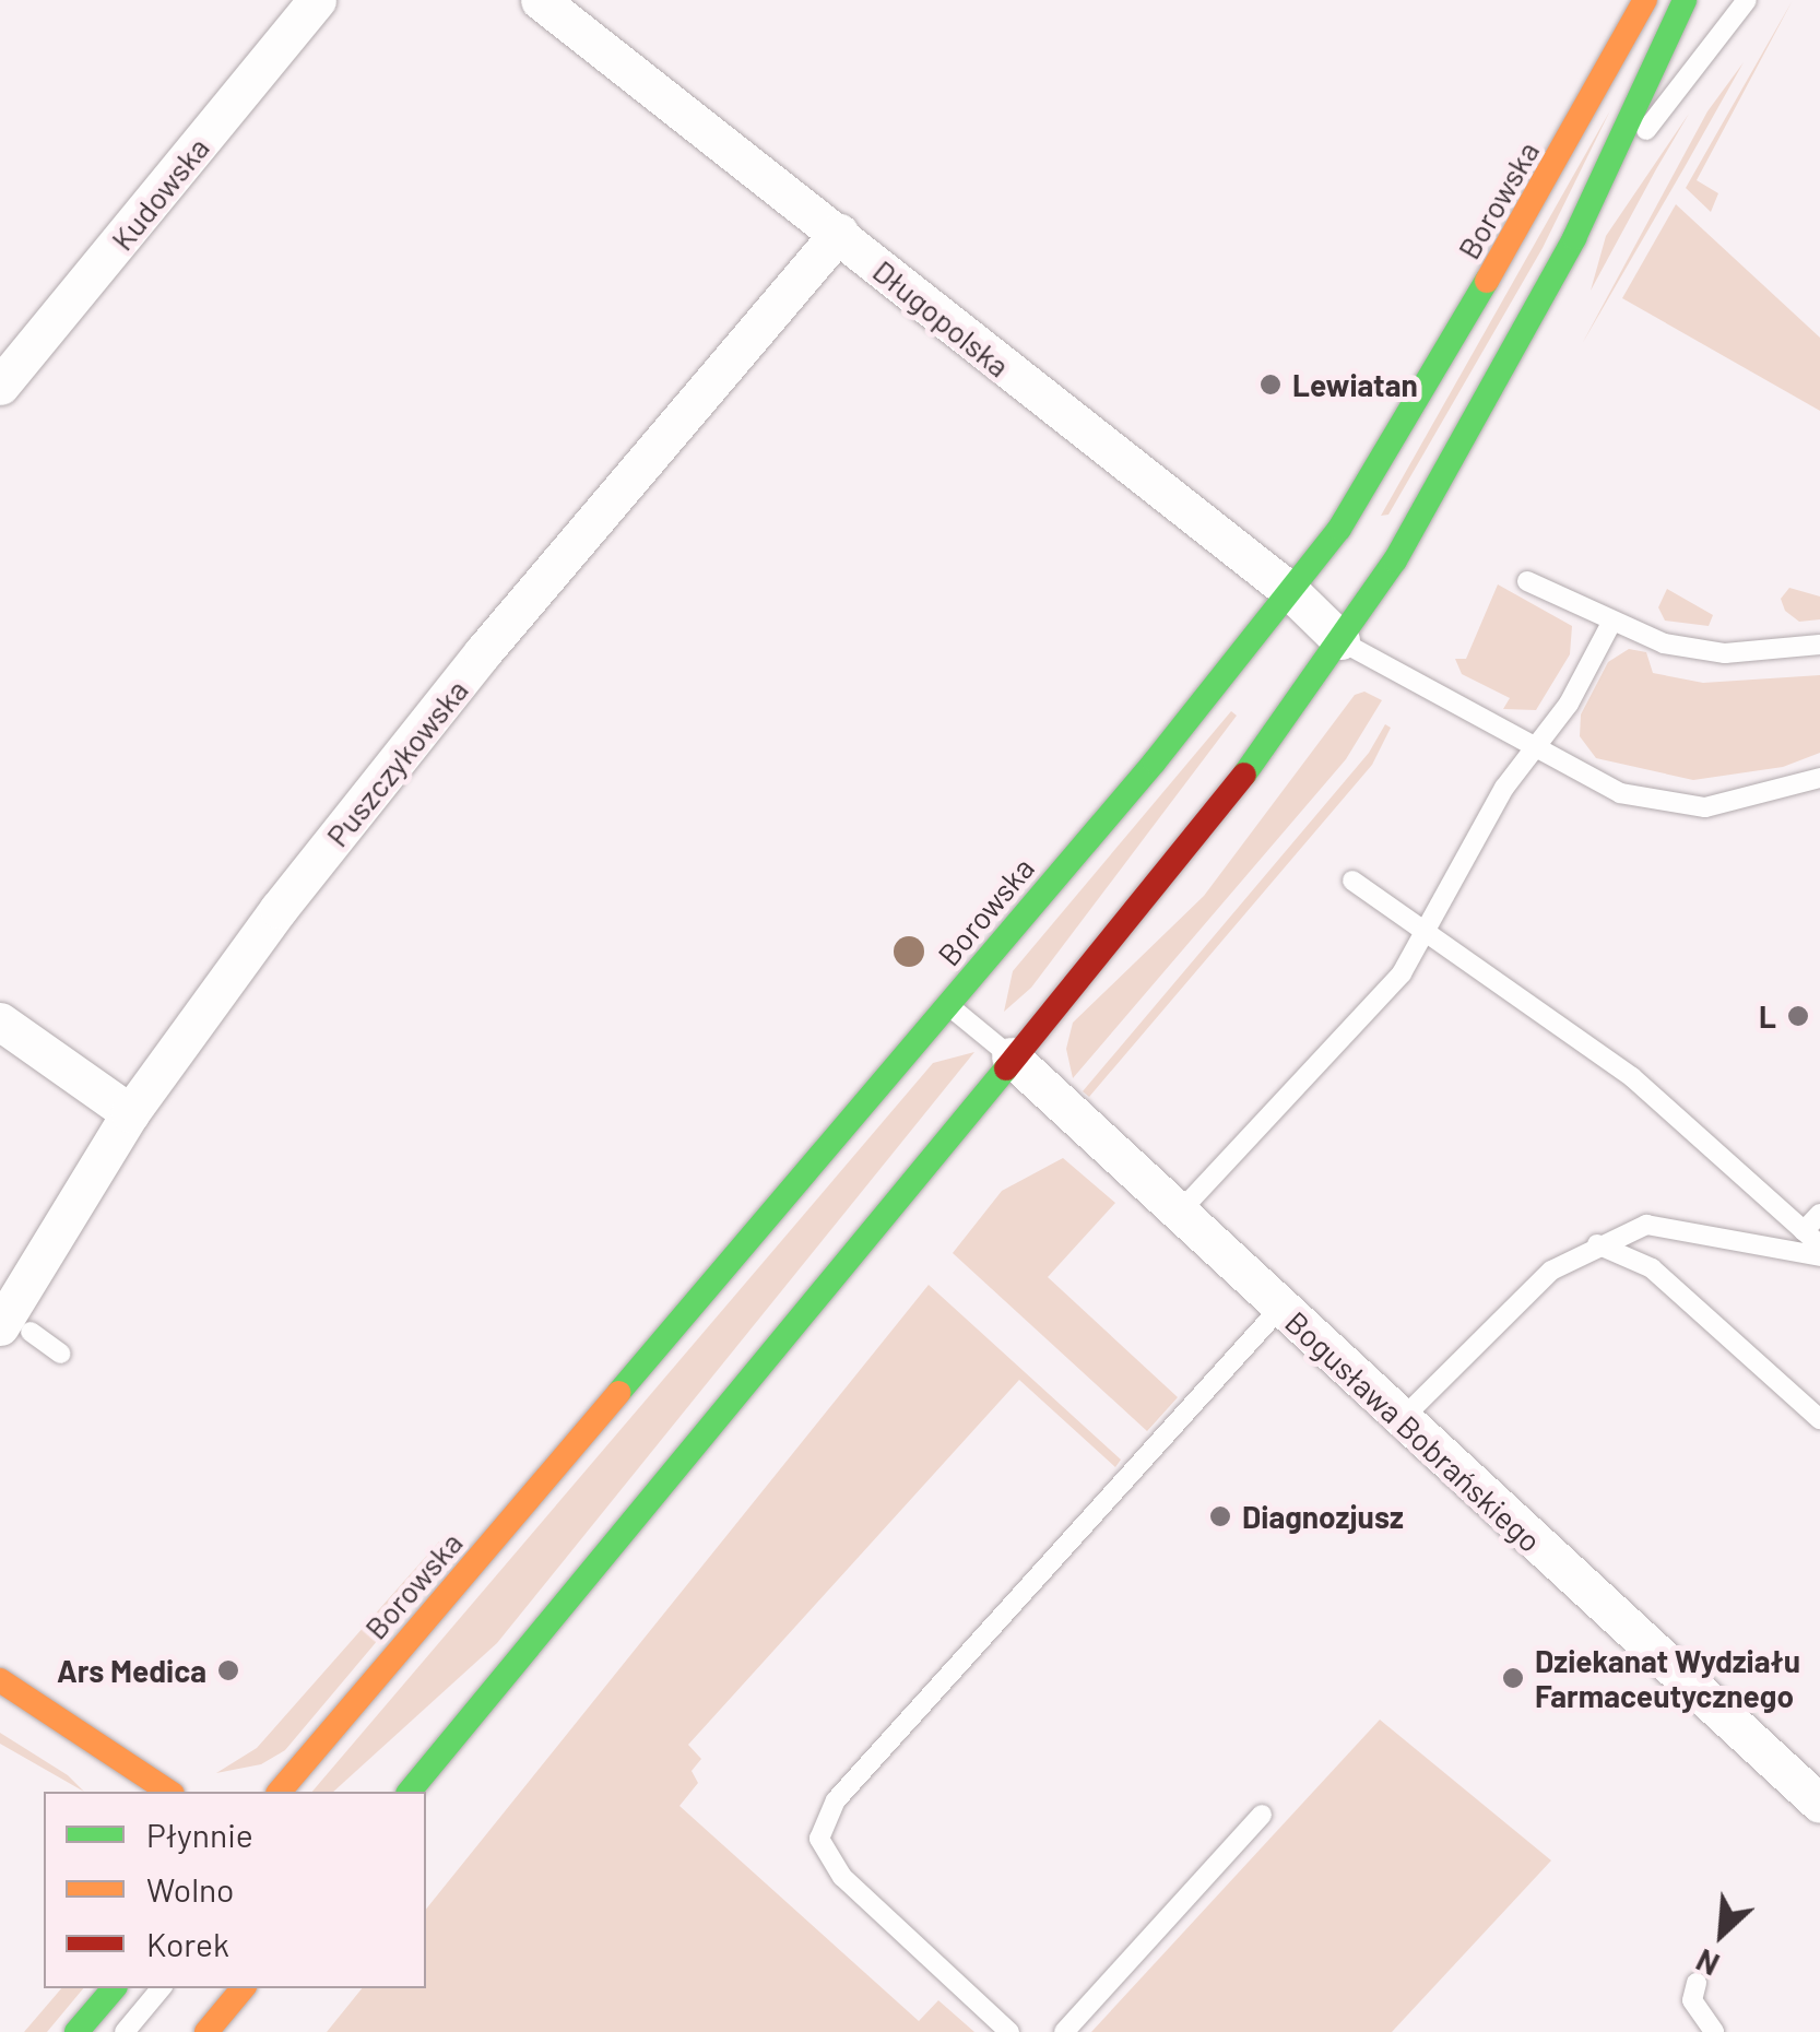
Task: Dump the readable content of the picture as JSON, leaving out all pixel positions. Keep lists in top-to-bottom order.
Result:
{
  "streets": {
    "street": [
      "Kudowska",
      "Borowska",
      "Długopolska",
      "Puszczykowska",
      "Bogusława Bobrańskiego"
    ]
  },
  "crossings": [
    ["Borowska", "Długopolska"],
    ["Długopolska", "Puszczykowska"]
  ],
  "places": [
    "Lewiatan",
    "L",
    "Diagnozjusz",
    "Ars Medica",
    "Dziekanat Wydziału Farmaceutycznego"
  ],
  "legend": ["Płynnie", "Wolno", "Korek"],
  "north": "bottom left"
}
